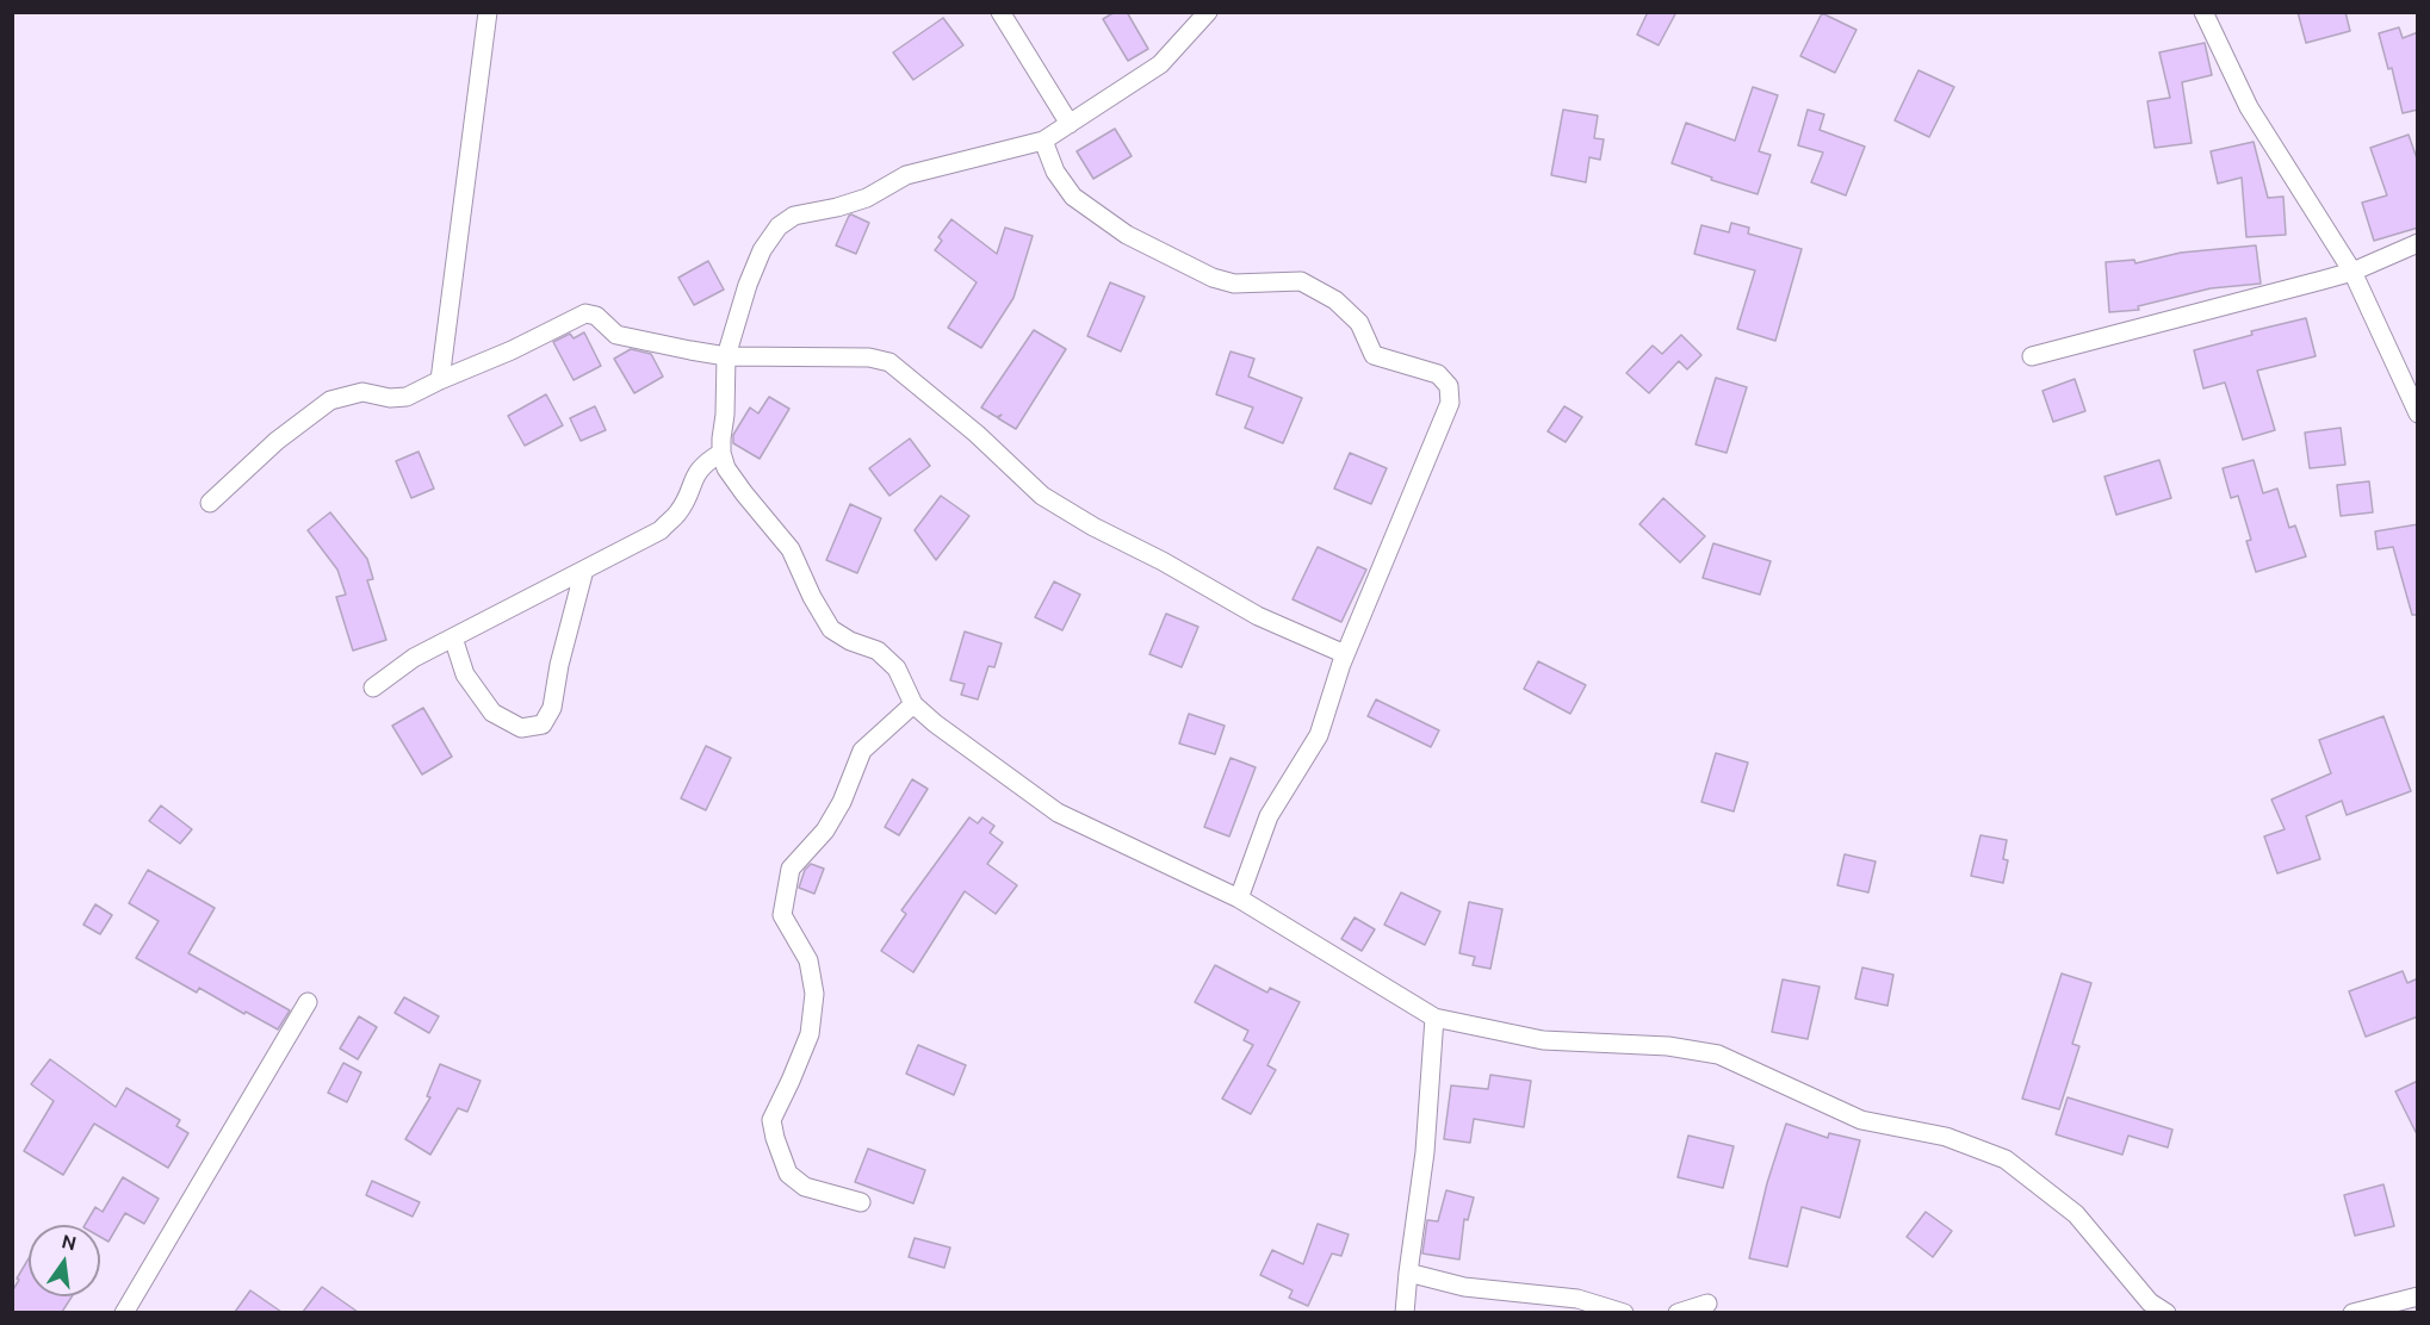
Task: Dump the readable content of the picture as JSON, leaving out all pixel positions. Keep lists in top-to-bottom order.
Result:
{
  "north": "top"
}
